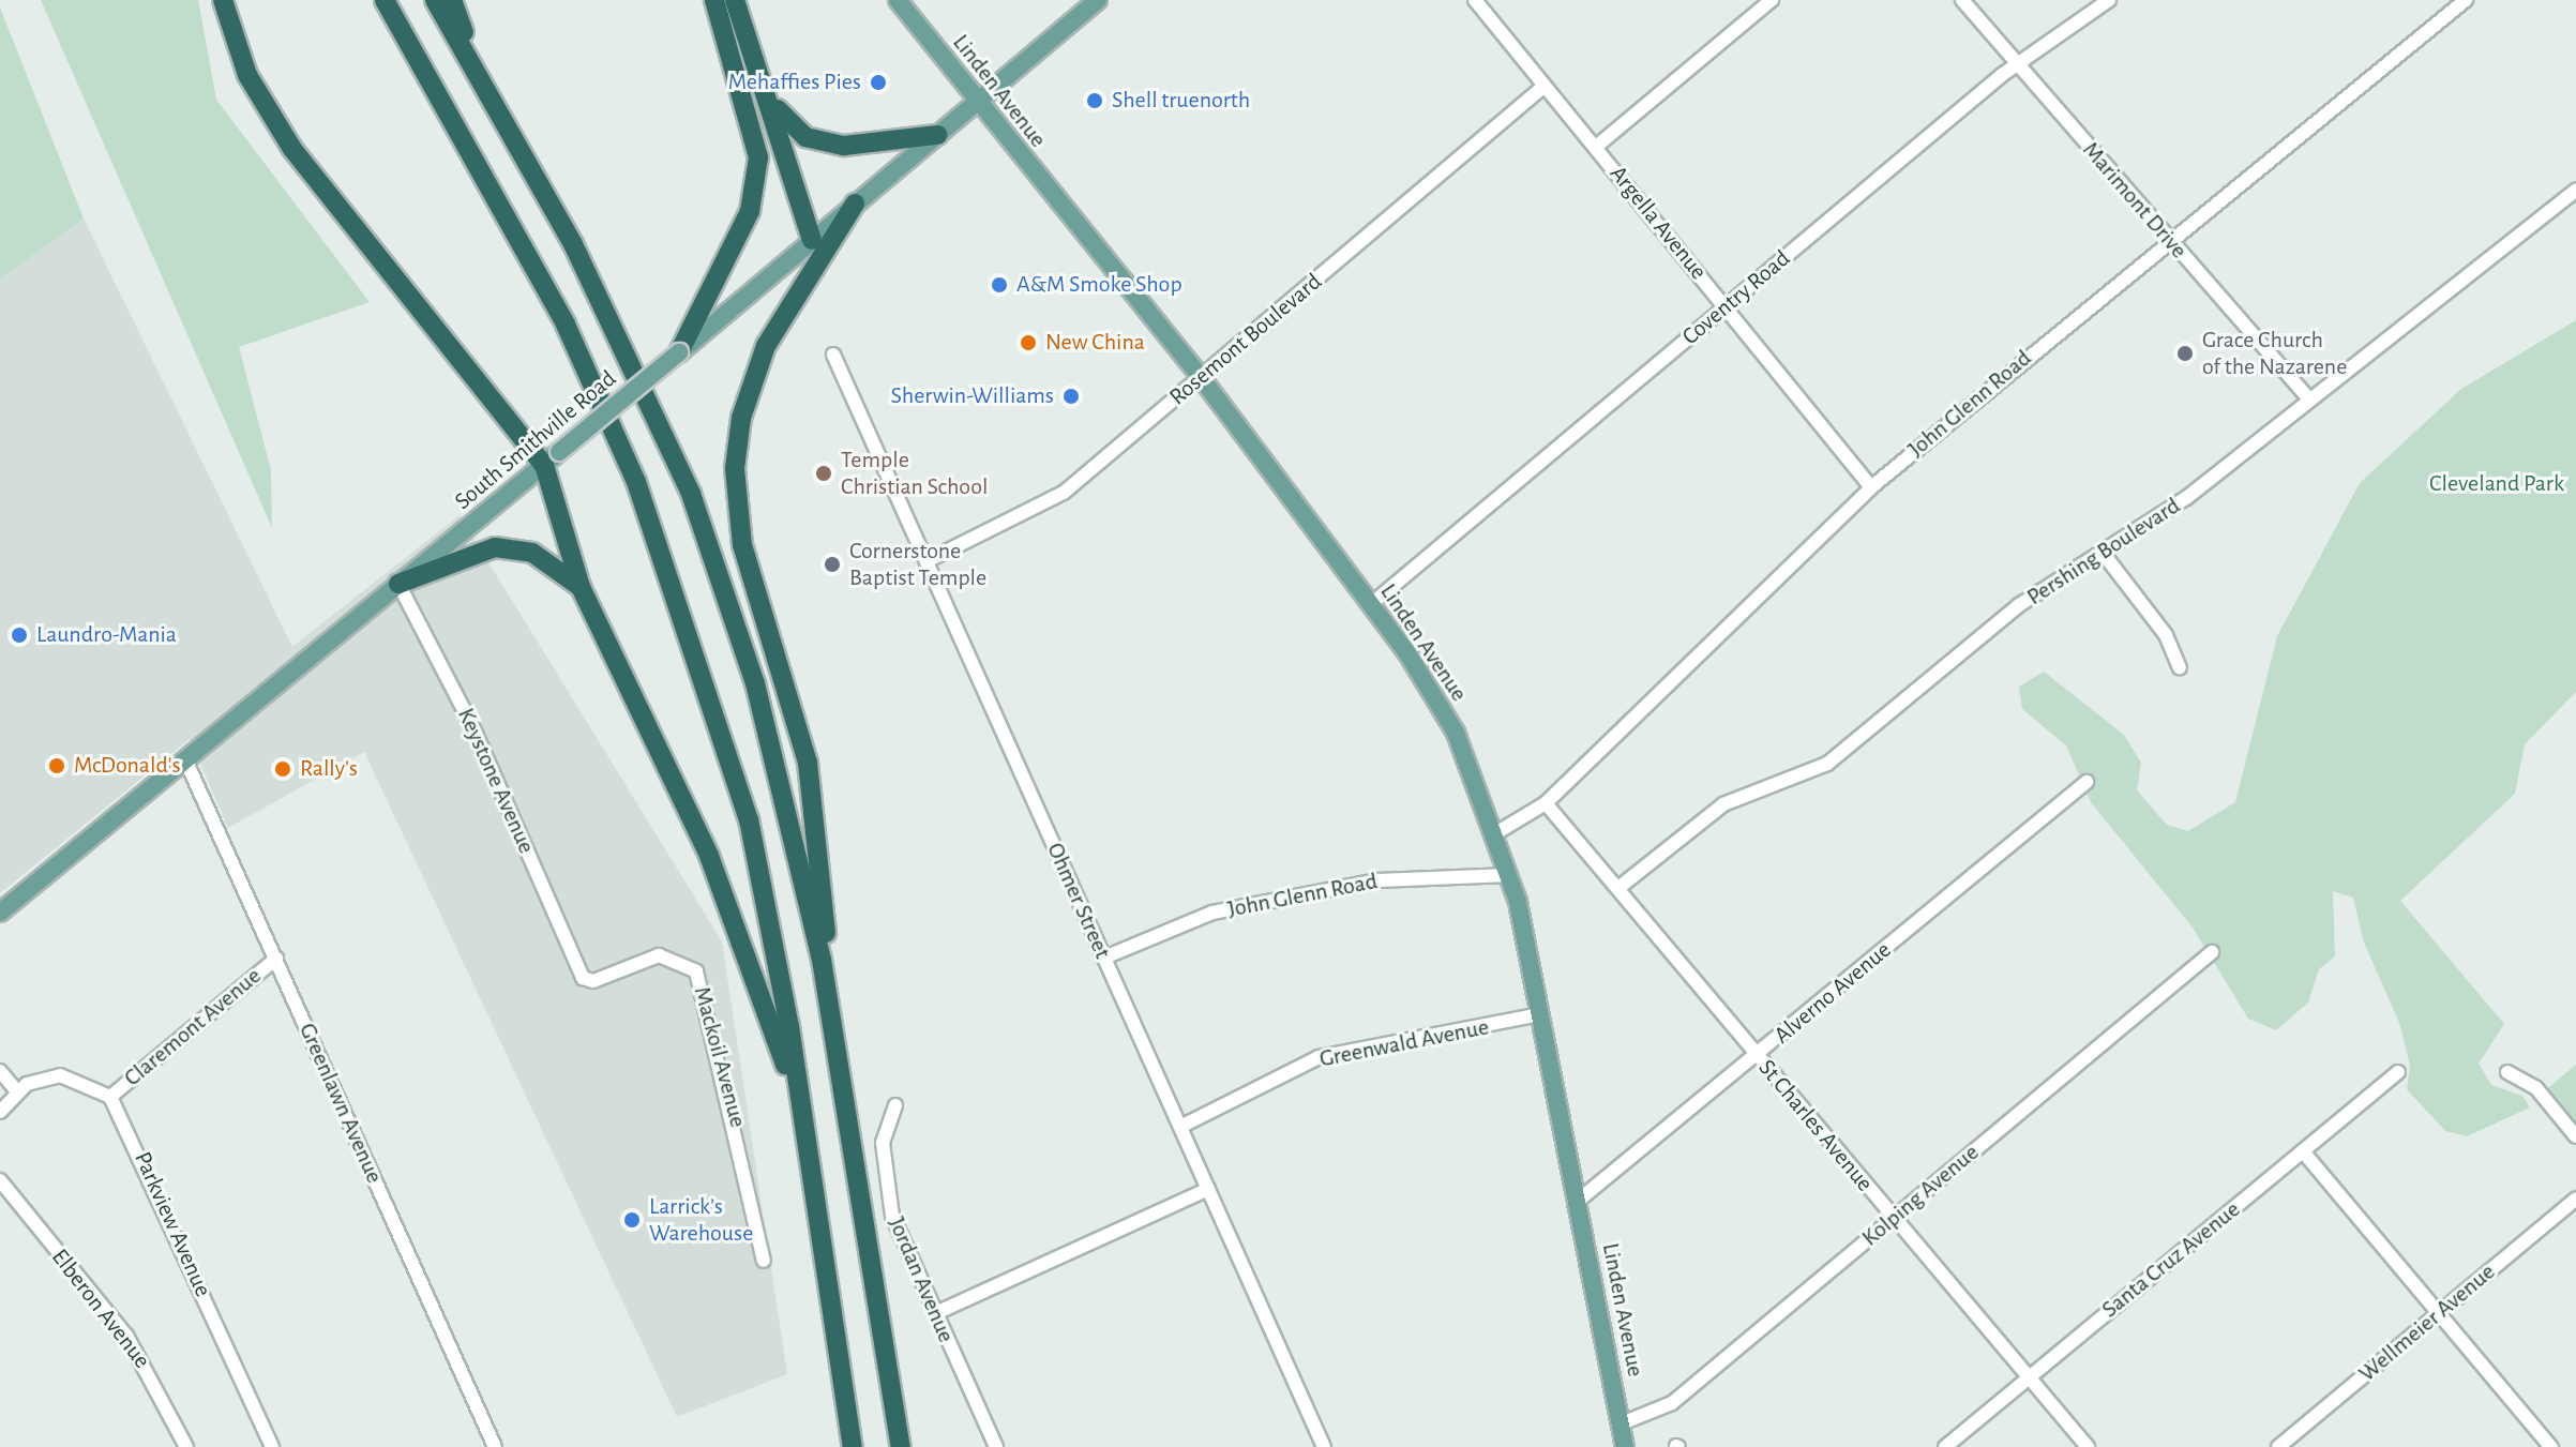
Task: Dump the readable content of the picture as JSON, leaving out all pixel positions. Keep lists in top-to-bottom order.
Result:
{
  "streets": {
    "main road": ["Linden Avenue", "South Smithville Road"],
    "street": [
      "Marimont Drive",
      "Argella Avenue",
      "Coventry Road",
      "Rosemont Boulevard",
      "John Glenn Road",
      "Pershing Boulevard",
      "Keystone Avenue",
      "Ohmer Street",
      "Alverno Avenue",
      "Claremont Avenue",
      "Greenwald Avenue",
      "Mackoil Avenue",
      "Greenlawn Avenue",
      "St Charles Avenue",
      "Kolping Avenue",
      "Parkview Avenue",
      "Santa Cruz Avenue",
      "Jordan Avenue",
      "Elberon Avenue",
      "Wellmeier Avenue"
    ]
  },
  "crossings": [
    ["Linden Avenue", "Coventry Road"],
    ["Linden Avenue", "Rosemont Boulevard"],
    ["Linden Avenue", "John Glenn Road"],
    ["Linden Avenue", "South Smithville Road"],
    ["Linden Avenue", "Alverno Avenue"],
    ["Linden Avenue", "Greenwald Avenue"],
    ["Linden Avenue", "Kolping Avenue"],
    ["Marimont Drive", "Coventry Road"],
    ["Marimont Drive", "John Glenn Road"],
    ["Marimont Drive", "Pershing Boulevard"],
    ["Argella Avenue", "Coventry Road"],
    ["Argella Avenue", "Rosemont Boulevard"],
    ["Argella Avenue", "John Glenn Road"],
    ["Rosemont Boulevard", "Ohmer Street"],
    ["John Glenn Road", "Ohmer Street"],
    ["John Glenn Road", "St Charles Avenue"],
    ["South Smithville Road", "Keystone Avenue"],
    ["South Smithville Road", "Greenlawn Avenue"],
    ["Pershing Boulevard", "St Charles Avenue"],
    ["Keystone Avenue", "Mackoil Avenue"],
    ["Ohmer Street", "Greenwald Avenue"],
    ["Alverno Avenue", "St Charles Avenue"],
    ["Claremont Avenue", "Greenlawn Avenue"],
    ["Claremont Avenue", "Parkview Avenue"],
    ["St Charles Avenue", "Kolping Avenue"],
    ["St Charles Avenue", "Santa Cruz Avenue"]
  ],
  "parks": ["Cleveland Park"],
  "places": [
    "Mehaffies Pies",
    "Shell truenorth",
    "A&M Smoke Shop",
    "New China",
    "Grace Church of the Nazarene",
    "Sherwin-Williams",
    "Temple Christian School",
    "Cornerstone Baptist Temple",
    "Laundro-Mania",
    "McDonald's",
    "Rally's",
    "Larrick’s Warehouse"
  ]
}
